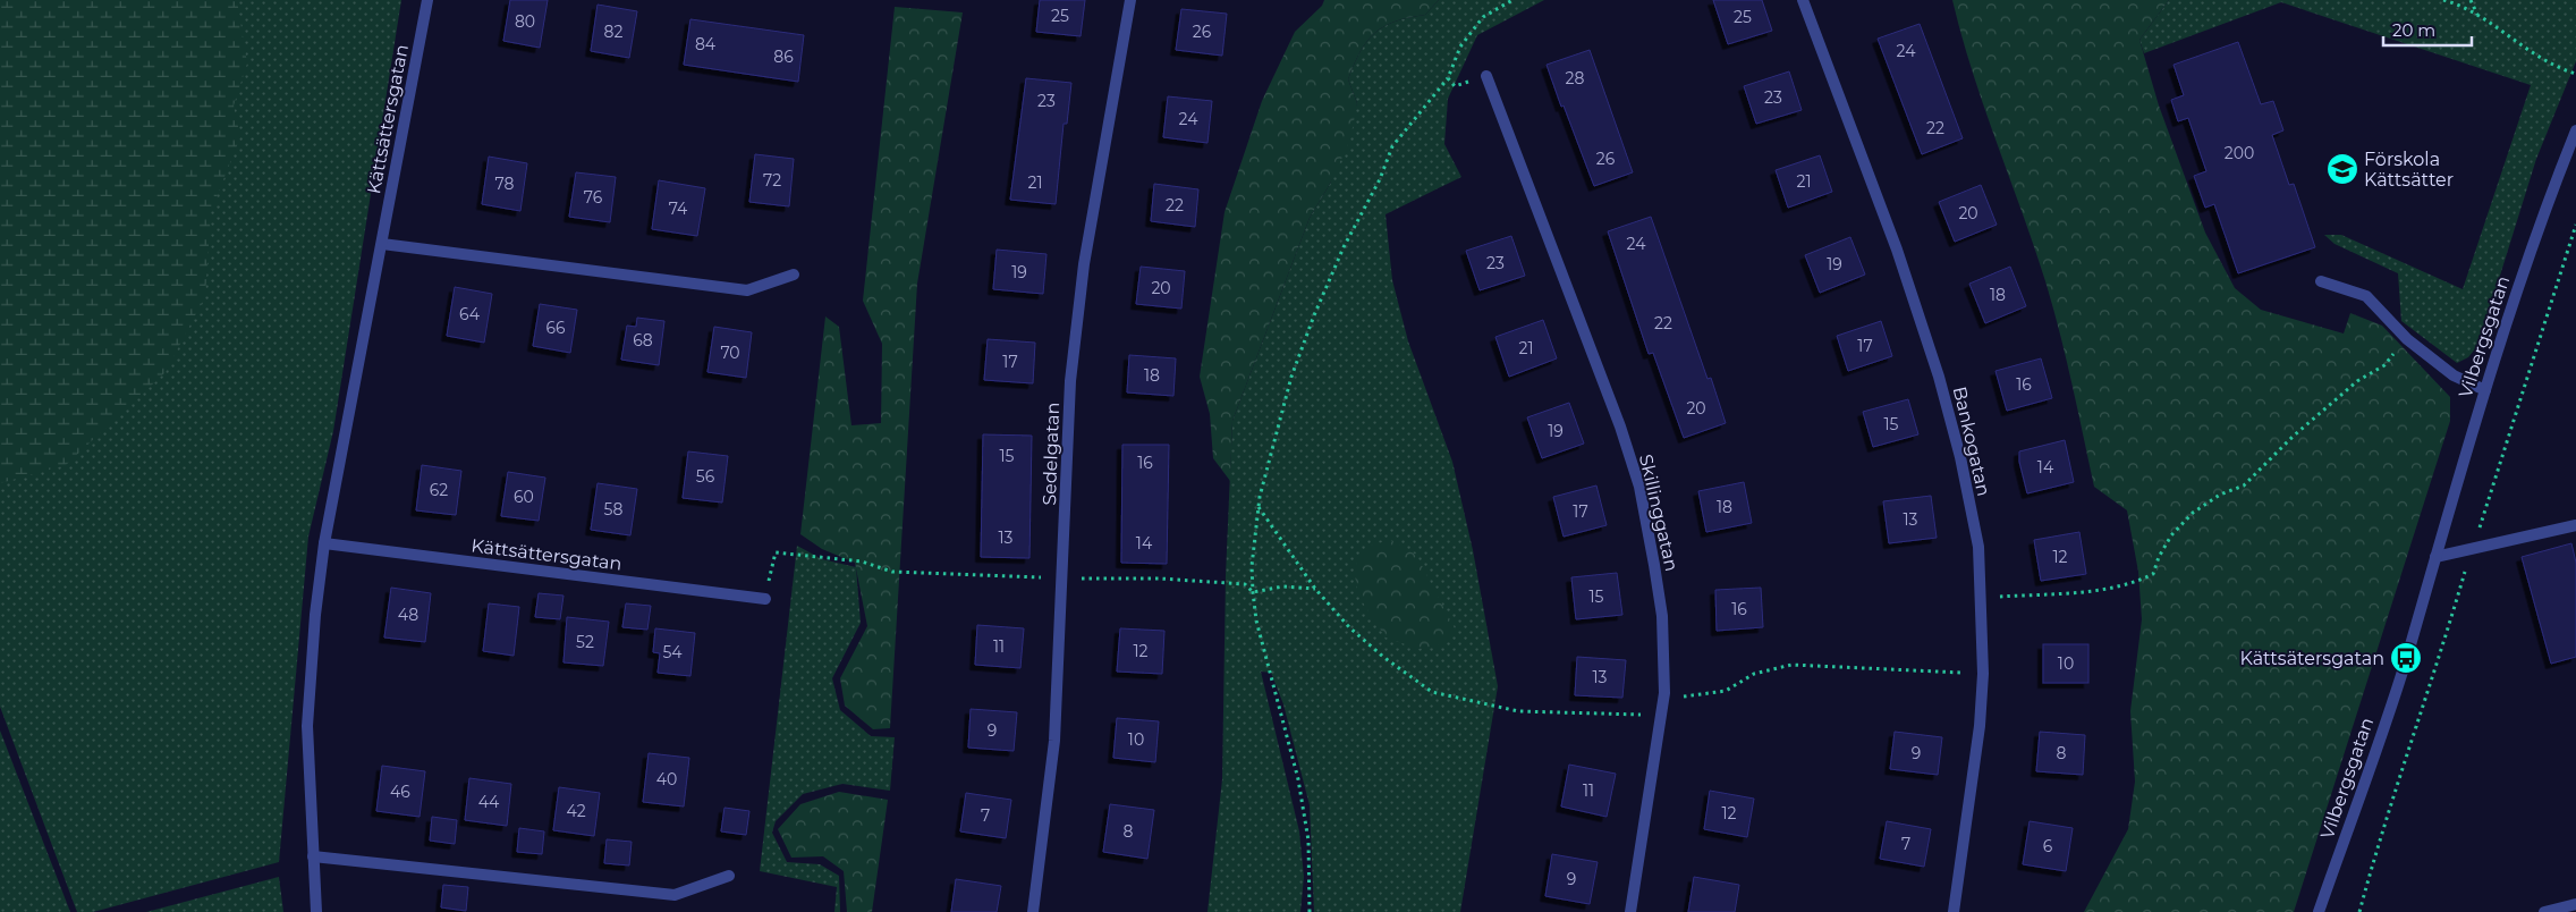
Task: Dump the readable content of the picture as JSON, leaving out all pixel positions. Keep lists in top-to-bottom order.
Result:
{
  "streets": {
    "street": [
      "Kättsättersgatan",
      "Vilbergsgatan",
      "Bankogatan",
      "Sedelgatan",
      "Skillinggatan"
    ]
  },
  "places": {
    "school or university": ["Förskola Kättsätter"],
    "bus stop": ["Kättsätersgatan"]
  },
  "house_numbers": [
    "25",
    "25",
    "80",
    "82",
    "26",
    "84",
    "24",
    "86",
    "28",
    "23",
    "23",
    "24",
    "22",
    "200",
    "26",
    "72",
    "21",
    "21",
    "78",
    "76",
    "22",
    "74",
    "20",
    "24",
    "23",
    "19",
    "19",
    "20",
    "18",
    "64",
    "22",
    "66",
    "68",
    "17",
    "21",
    "70",
    "17",
    "18",
    "16",
    "20",
    "15",
    "19",
    "15",
    "16",
    "14",
    "56",
    "62",
    "60",
    "18",
    "58",
    "17",
    "13",
    "13",
    "14",
    "12",
    "15",
    "16",
    "48",
    "52",
    "11",
    "12",
    "54",
    "10",
    "13",
    "9",
    "10",
    "9",
    "8",
    "40",
    "11",
    "46",
    "44",
    "42",
    "12",
    "7",
    "8",
    "7",
    "6",
    "9"
  ],
  "scale_bar": "20 m"
}
